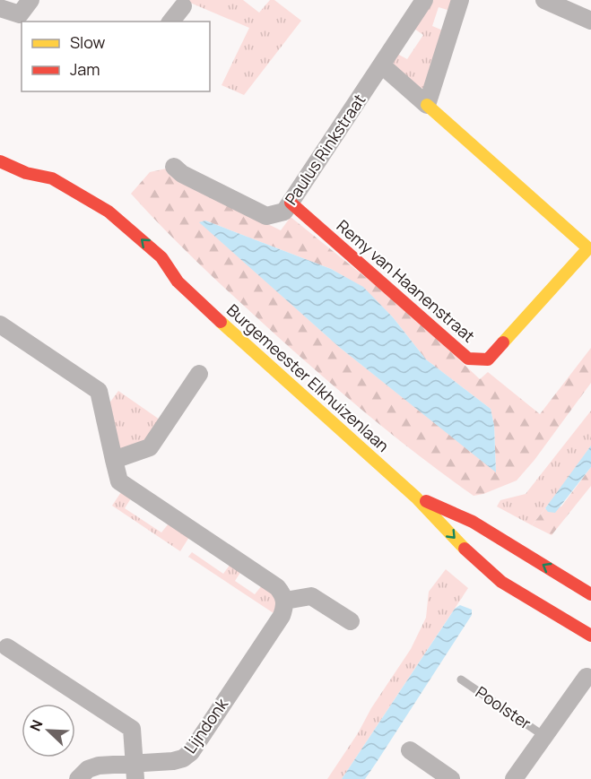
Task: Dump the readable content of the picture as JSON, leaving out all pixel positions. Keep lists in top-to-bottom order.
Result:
{
  "streets": {
    "street": [
      "Paulus Rinkstraat",
      "Remy van Haanenstraat",
      "Burgemeester Elkhuizenlaan",
      "Poolster",
      "Lijndonk"
    ]
  },
  "crossings": [
    ["Paulus Rinkstraat", "Remy van Haanenstraat"]
  ],
  "legend": ["Slow", "Jam"],
  "north": "top left"
}
